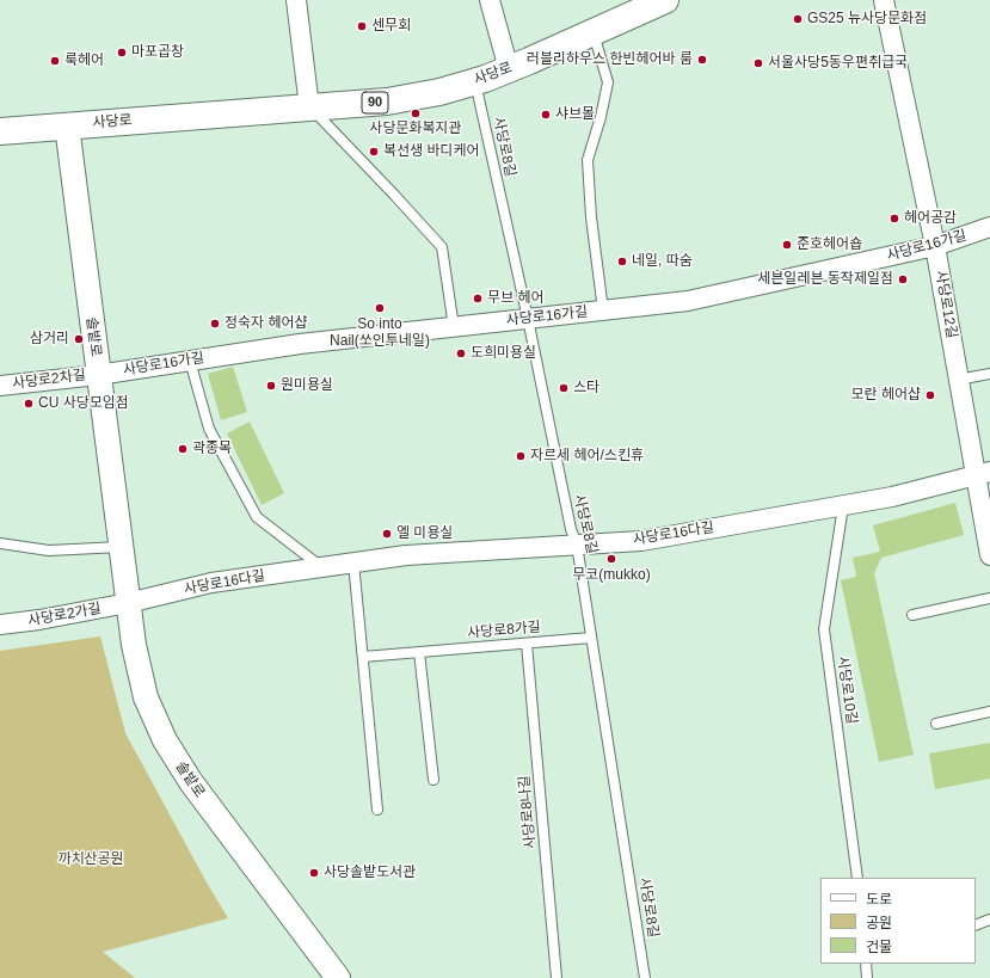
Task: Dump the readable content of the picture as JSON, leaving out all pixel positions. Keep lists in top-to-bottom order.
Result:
{
  "streets": {
    "main road": ["사당로", "90"],
    "street": [
      "사당로16가길",
      "사당로12길",
      "솔밭로",
      "사당로2차길",
      "사당로16다길",
      "사당로2가길"
    ],
    "lane": [
      "사당로8길",
      "사당로8가길",
      "사당로10길",
      "사당로8나길"
    ]
  },
  "crossings": [
    ["사당로", "사당로8길"],
    ["사당로", "솔밭로"],
    ["사당로8길", "사당로16가길"],
    ["사당로8길", "사당로16다길"],
    ["사당로8길", "사당로8가길"],
    ["사당로16가길", "사당로12길"],
    ["사당로16가길", "솔밭로"],
    ["사당로16가길", "사당로2차길"],
    ["사당로12길", "사당로16다길"],
    ["솔밭로", "사당로2차길"],
    ["솔밭로", "사당로16다길"],
    ["솔밭로", "사당로2가길"],
    ["사당로16다길", "사당로2가길"],
    ["사당로16다길", "사당로10길"],
    ["사당로8가길", "사당로8나길"]
  ],
  "parks": ["까치산공원"],
  "places": [
    "GS25 뉴사당문화점",
    "센무회",
    "마포곱창",
    "러블리하우스 한빈헤어바 룸",
    "룩헤어",
    "서울사당5동우편취급국",
    "사당문화복지관",
    "샤브몰",
    "복선생 바디케어",
    "헤어공감",
    "준호헤어숍",
    "네일, 따숨",
    "세븐일레븐 동작제일점",
    "무브 헤어",
    "So into Nail(쏘인투네일)",
    "정숙자 헤어샵",
    "삼거리",
    "도희미용실",
    "원미용실",
    "스타",
    "모란 헤어샵",
    "CU 사당모임점",
    "곽종목",
    "자르세 헤어/스킨휴",
    "엘 미용실",
    "무코(mukko)",
    "사당솔밭도서관"
  ],
  "legend": ["도로", "공원", "건물"]
}
